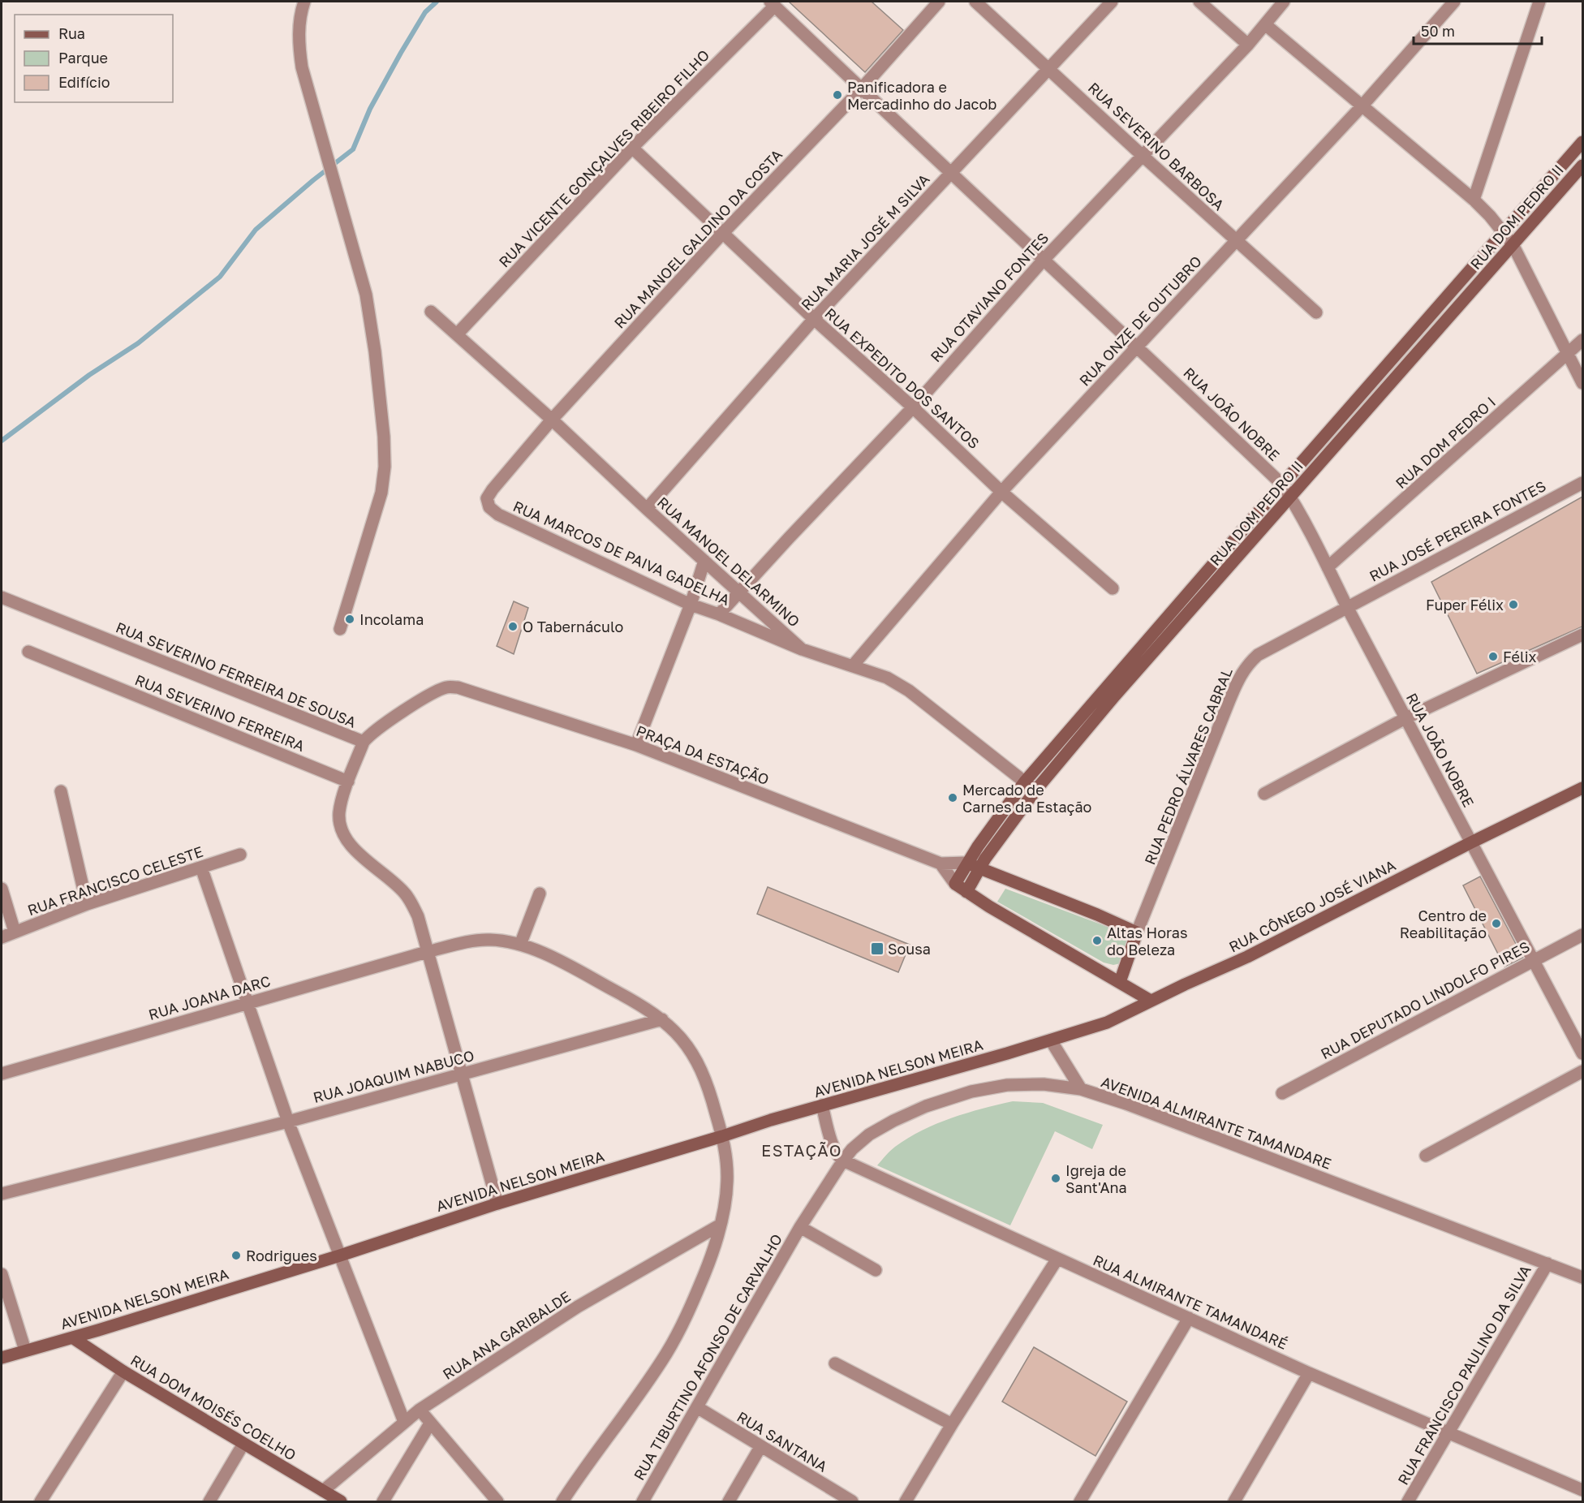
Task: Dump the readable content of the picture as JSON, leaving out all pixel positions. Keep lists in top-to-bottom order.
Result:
{
  "streets": {
    "street": [
      "RUA SEVERINO BARBOSA",
      "RUA VICENTE GONÇALVES RIBEIRO FILHO",
      "RUA DOM PEDRO II",
      "RUA MANOEL GALDINO DA COSTA",
      "RUA MARIA JOSÉ M SILVA",
      "RUA OTAVIANO FONTES",
      "RUA ONZE DE OUTUBRO",
      "RUA EXPEDITO DOS SANTOS",
      "RUA JOÃO NOBRE",
      "RUA DOM PEDRO I",
      "RUA JOSÉ PEREIRA FONTES",
      "RUA MARCOS DE PAIVA GADELHA",
      "RUA MANOEL DELARMINO",
      "RUA SEVERINO FERREIRA DE SOUSA",
      "RUA SEVERINO FERREIRA",
      "PRAÇA DA ESTAÇÃO",
      "RUA PEDRO ÁLVARES CABRAL",
      "RUA FRANCISCO CELESTE",
      "RUA CÔNEGO JOSÉ VIANA",
      "RUA JOANA DARC",
      "RUA DEPUTADO LINDOLFO PIRES",
      "AVENIDA NELSON MEIRA",
      "RUA JOAQUIM NABUCO",
      "AVENIDA ALMIRANTE TAMANDARE",
      "RUA ALMIRANTE TAMANDARÉ",
      "RUA ANA GARIBALDE",
      "RUA TIBURTINO AFONSO DE CARVALHO",
      "RUA FRANCISCO PAULINO DA SILVA",
      "RUA DOM MOISÉS COELHO",
      "RUA SANTANA"
    ]
  },
  "crossings": [
    ["RUA SEVERINO BARBOSA", "RUA MARIA JOSÉ M SILVA"],
    ["RUA SEVERINO BARBOSA", "RUA OTAVIANO FONTES"],
    ["RUA SEVERINO BARBOSA", "RUA ONZE DE OUTUBRO"],
    ["RUA VICENTE GONÇALVES RIBEIRO FILHO", "RUA EXPEDITO DOS SANTOS"],
    ["RUA VICENTE GONÇALVES RIBEIRO FILHO", "RUA JOÃO NOBRE"],
    ["RUA VICENTE GONÇALVES RIBEIRO FILHO", "RUA MANOEL DELARMINO"],
    ["RUA DOM PEDRO II", "RUA JOÃO NOBRE"],
    ["RUA DOM PEDRO II", "RUA MANOEL DELARMINO"],
    ["RUA DOM PEDRO II", "PRAÇA DA ESTAÇÃO"],
    ["RUA MANOEL GALDINO DA COSTA", "RUA EXPEDITO DOS SANTOS"],
    ["RUA MANOEL GALDINO DA COSTA", "RUA JOÃO NOBRE"],
    ["RUA MANOEL GALDINO DA COSTA", "RUA MARCOS DE PAIVA GADELHA"],
    ["RUA MANOEL GALDINO DA COSTA", "RUA MANOEL DELARMINO"],
    ["RUA MARIA JOSÉ M SILVA", "RUA EXPEDITO DOS SANTOS"],
    ["RUA MARIA JOSÉ M SILVA", "RUA JOÃO NOBRE"],
    ["RUA MARIA JOSÉ M SILVA", "RUA MANOEL DELARMINO"],
    ["RUA OTAVIANO FONTES", "RUA EXPEDITO DOS SANTOS"],
    ["RUA OTAVIANO FONTES", "RUA JOÃO NOBRE"],
    ["RUA OTAVIANO FONTES", "RUA MARCOS DE PAIVA GADELHA"],
    ["RUA OTAVIANO FONTES", "RUA MANOEL DELARMINO"],
    ["RUA ONZE DE OUTUBRO", "RUA EXPEDITO DOS SANTOS"],
    ["RUA ONZE DE OUTUBRO", "RUA JOÃO NOBRE"],
    ["RUA ONZE DE OUTUBRO", "RUA MANOEL DELARMINO"],
    ["RUA JOÃO NOBRE", "RUA DOM PEDRO I"],
    ["RUA JOÃO NOBRE", "RUA JOSÉ PEREIRA FONTES"],
    ["RUA JOÃO NOBRE", "RUA PEDRO ÁLVARES CABRAL"],
    ["RUA JOÃO NOBRE", "RUA CÔNEGO JOSÉ VIANA"],
    ["RUA JOÃO NOBRE", "RUA DEPUTADO LINDOLFO PIRES"],
    ["RUA JOSÉ PEREIRA FONTES", "RUA PEDRO ÁLVARES CABRAL"],
    ["RUA MARCOS DE PAIVA GADELHA", "RUA MANOEL DELARMINO"],
    ["RUA SEVERINO FERREIRA DE SOUSA", "PRAÇA DA ESTAÇÃO"],
    ["RUA CÔNEGO JOSÉ VIANA", "AVENIDA NELSON MEIRA"],
    ["RUA JOANA DARC", "RUA JOAQUIM NABUCO"],
    ["AVENIDA NELSON MEIRA", "RUA DOM MOISÉS COELHO"],
    ["AVENIDA ALMIRANTE TAMANDARE", "RUA ALMIRANTE TAMANDARÉ"],
    ["AVENIDA ALMIRANTE TAMANDARE", "RUA TIBURTINO AFONSO DE CARVALHO"],
    ["AVENIDA ALMIRANTE TAMANDARE", "RUA FRANCISCO PAULINO DA SILVA"],
    ["RUA ALMIRANTE TAMANDARÉ", "RUA TIBURTINO AFONSO DE CARVALHO"],
    ["RUA ALMIRANTE TAMANDARÉ", "RUA FRANCISCO PAULINO DA SILVA"],
    ["RUA ANA GARIBALDE", "RUA DOM MOISÉS COELHO"],
    ["RUA TIBURTINO AFONSO DE CARVALHO", "RUA SANTANA"]
  ],
  "districts": ["ESTAÇÃO"],
  "places": {
    "other": [
      "Panificadora e Mercadinho do Jacob",
      "Fuper Félix",
      "Incolama",
      "O Tabernáculo",
      "Félix",
      "Mercado de Carnes da Estação",
      "Centro de Reabilitação",
      "Altas Horas do Beleza",
      "Igreja de Sant'Ana",
      "Rodrigues"
    ],
    "transit": ["Sousa"]
  },
  "legend": ["Rua", "Parque", "Edifício"],
  "scale_bar": "50 m"
}
